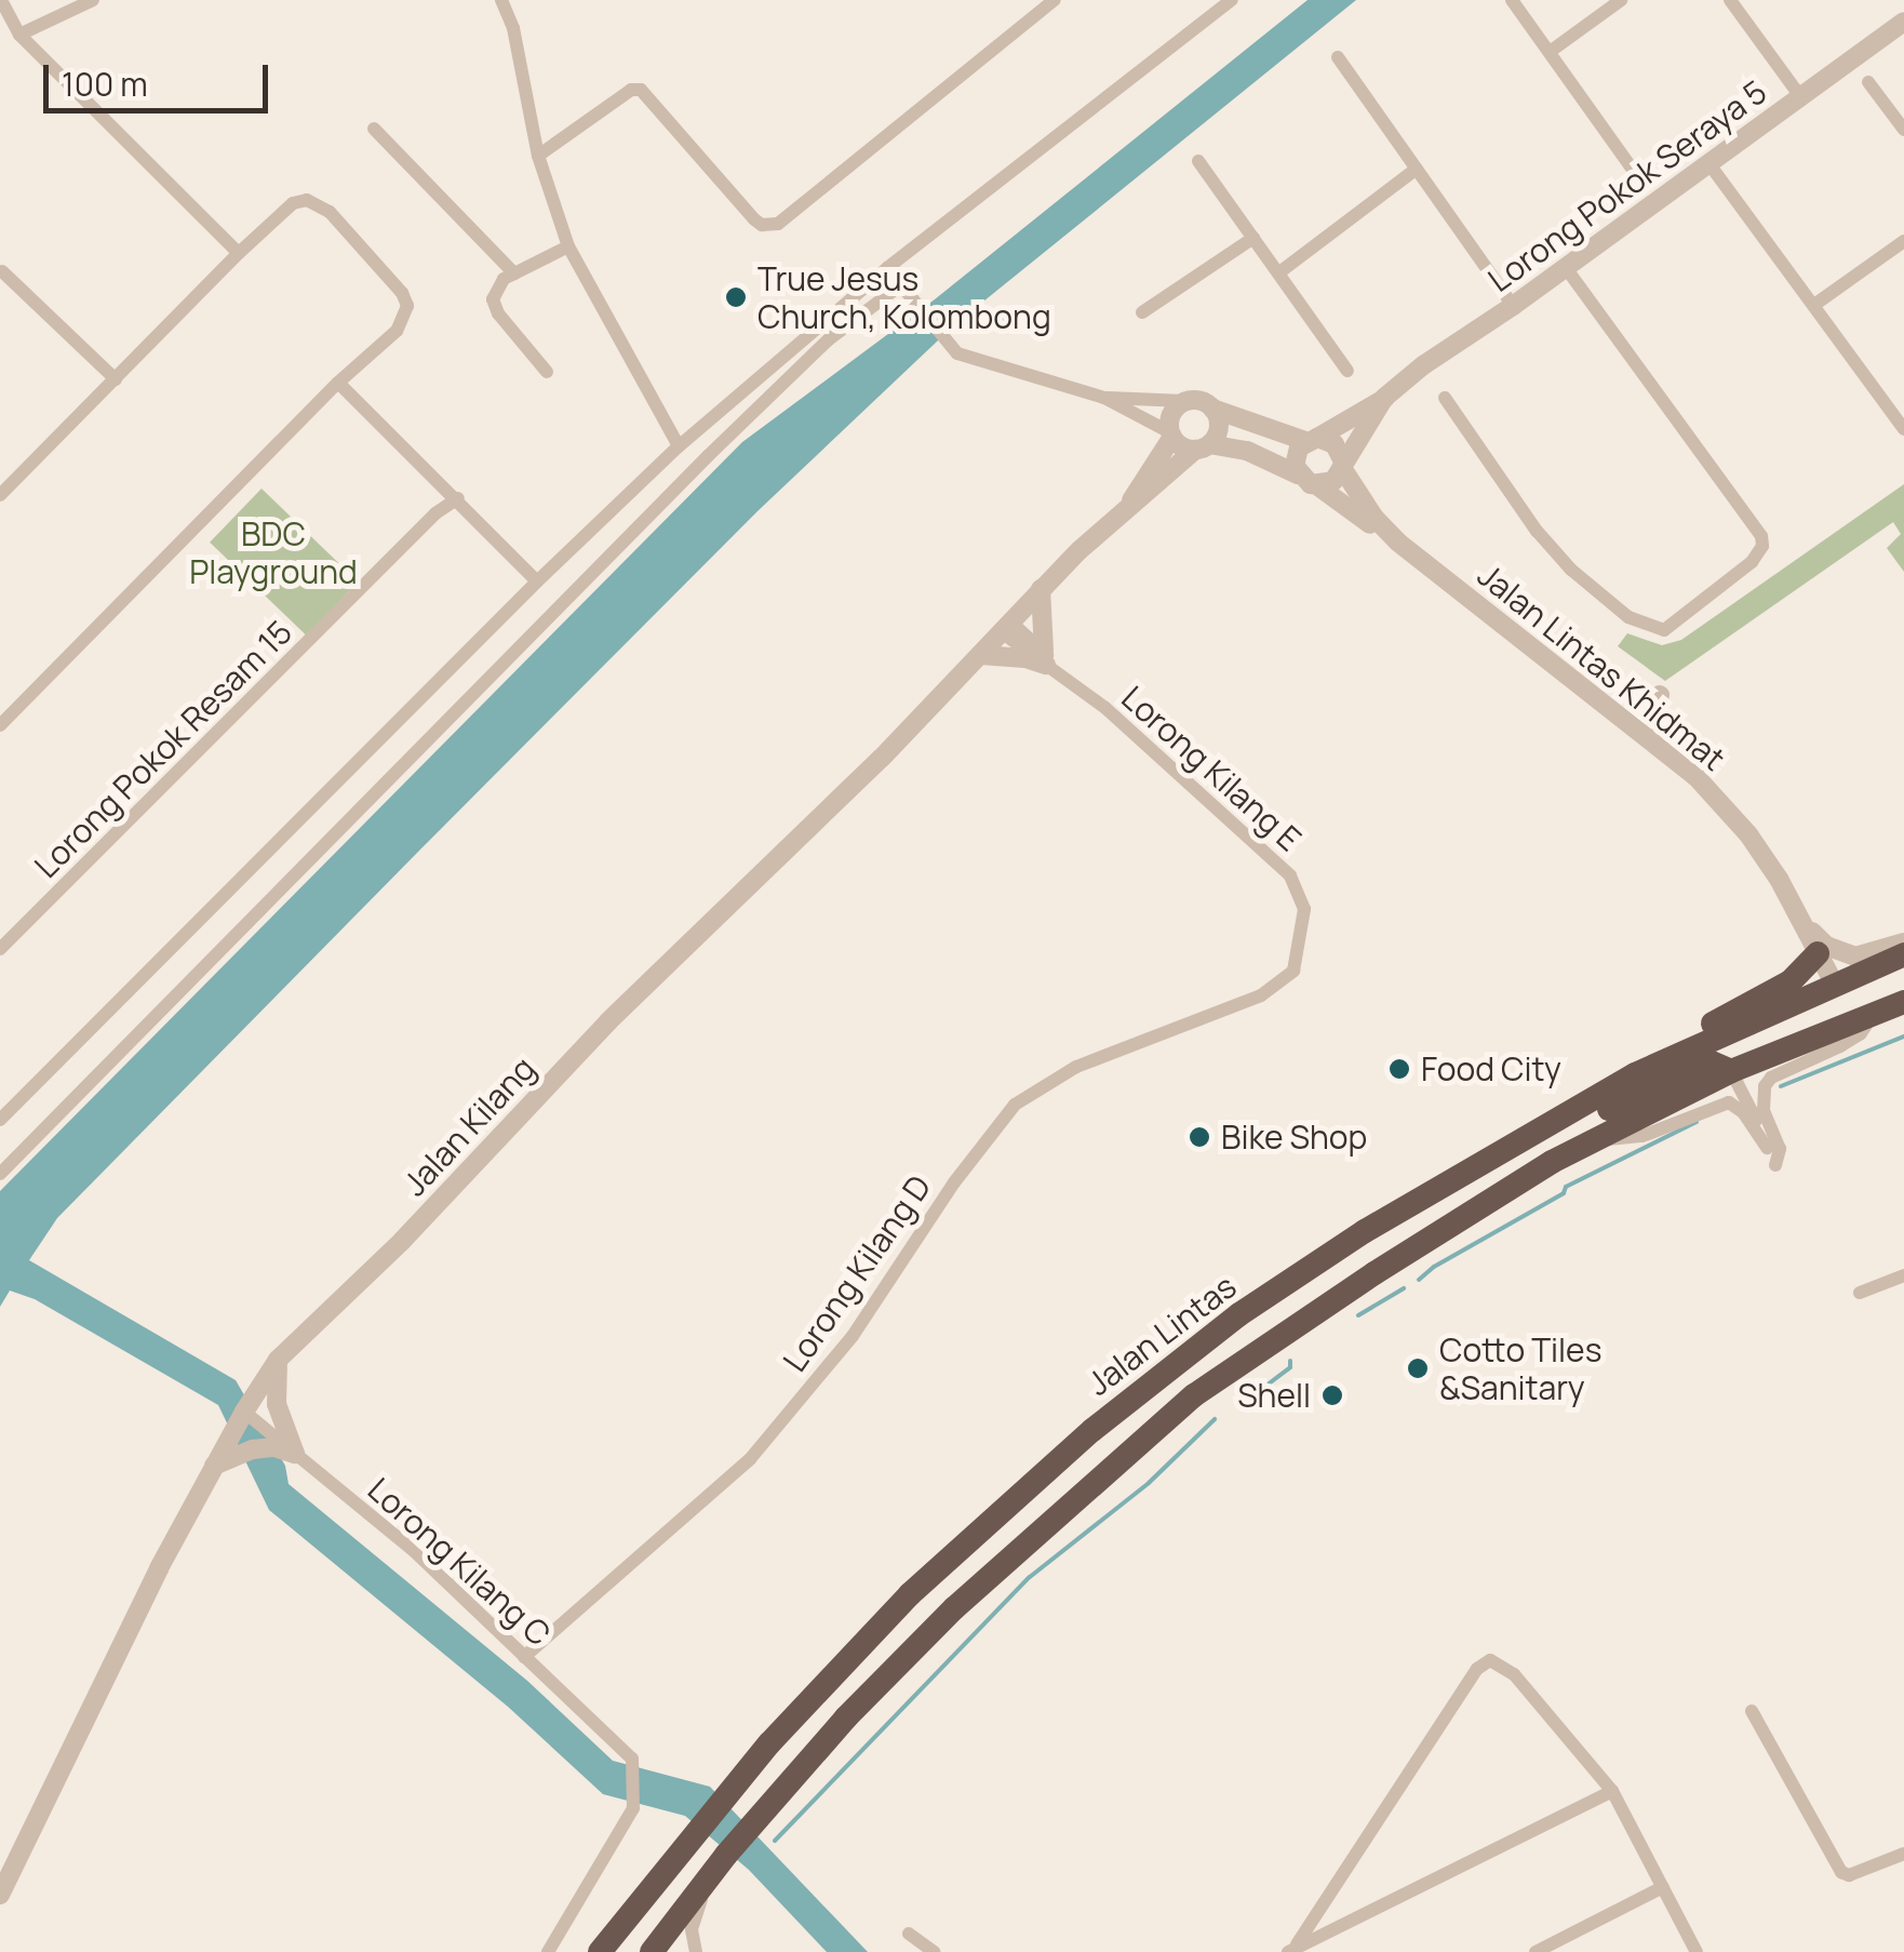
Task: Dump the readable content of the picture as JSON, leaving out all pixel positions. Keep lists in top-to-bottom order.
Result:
{
  "streets": {
    "highway": ["Jalan Lintas"],
    "street": [
      "Lorong Pokok Seraya 5",
      "Jalan Lintas Khidmat",
      "Lorong Pokok Resam 15",
      "Lorong Kilang E",
      "Jalan Kilang",
      "Lorong Kilang D",
      "Lorong Kilang C"
    ]
  },
  "crossings": [
    ["Lorong Pokok Seraya 5", "Jalan Lintas Khidmat"],
    ["Lorong Kilang E", "Jalan Kilang"],
    ["Lorong Kilang E", "Lorong Kilang D"],
    ["Jalan Kilang", "Lorong Kilang C"],
    ["Lorong Kilang D", "Lorong Kilang C"]
  ],
  "parks": ["BDC Playground"],
  "places": [
    "True Jesus Church, Kolombong",
    "Food City",
    "Bike Shop",
    "Cotto Tiles &Sanitary",
    "Shell"
  ],
  "scale_bar": "100 m"
}
